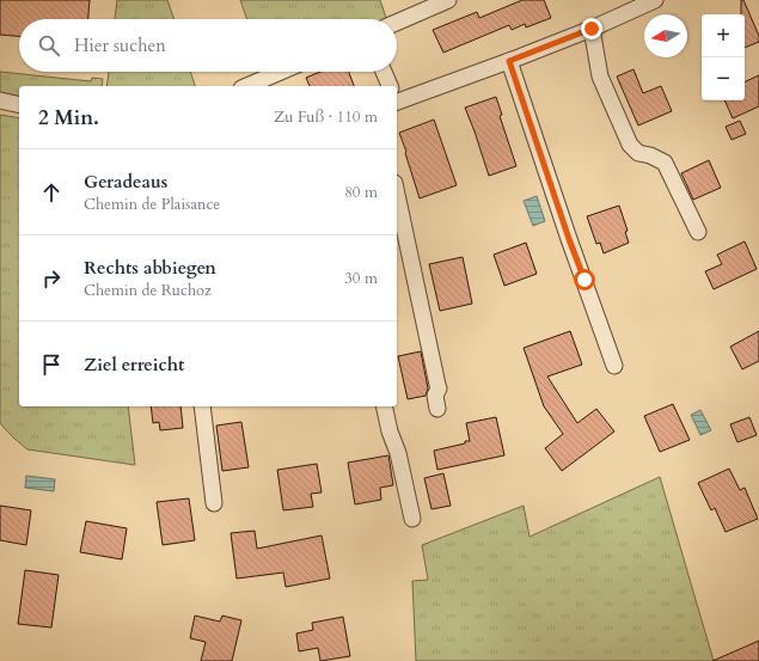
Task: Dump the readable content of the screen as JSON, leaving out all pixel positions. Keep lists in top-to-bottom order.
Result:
{
  "north": "left",
  "page": {
    "map_buttons": ["+", "−"],
    "search": "Hier suchen",
    "heading": ["2 Min.", "Zu Fuß · 110 m"],
    "list": [
      ["Geradeaus", "Chemin de Plaisance", "80 m"],
      ["Rechts abbiegen", "Chemin de Ruchoz", "30 m"],
      "Ziel erreicht"
    ]
  }
}
